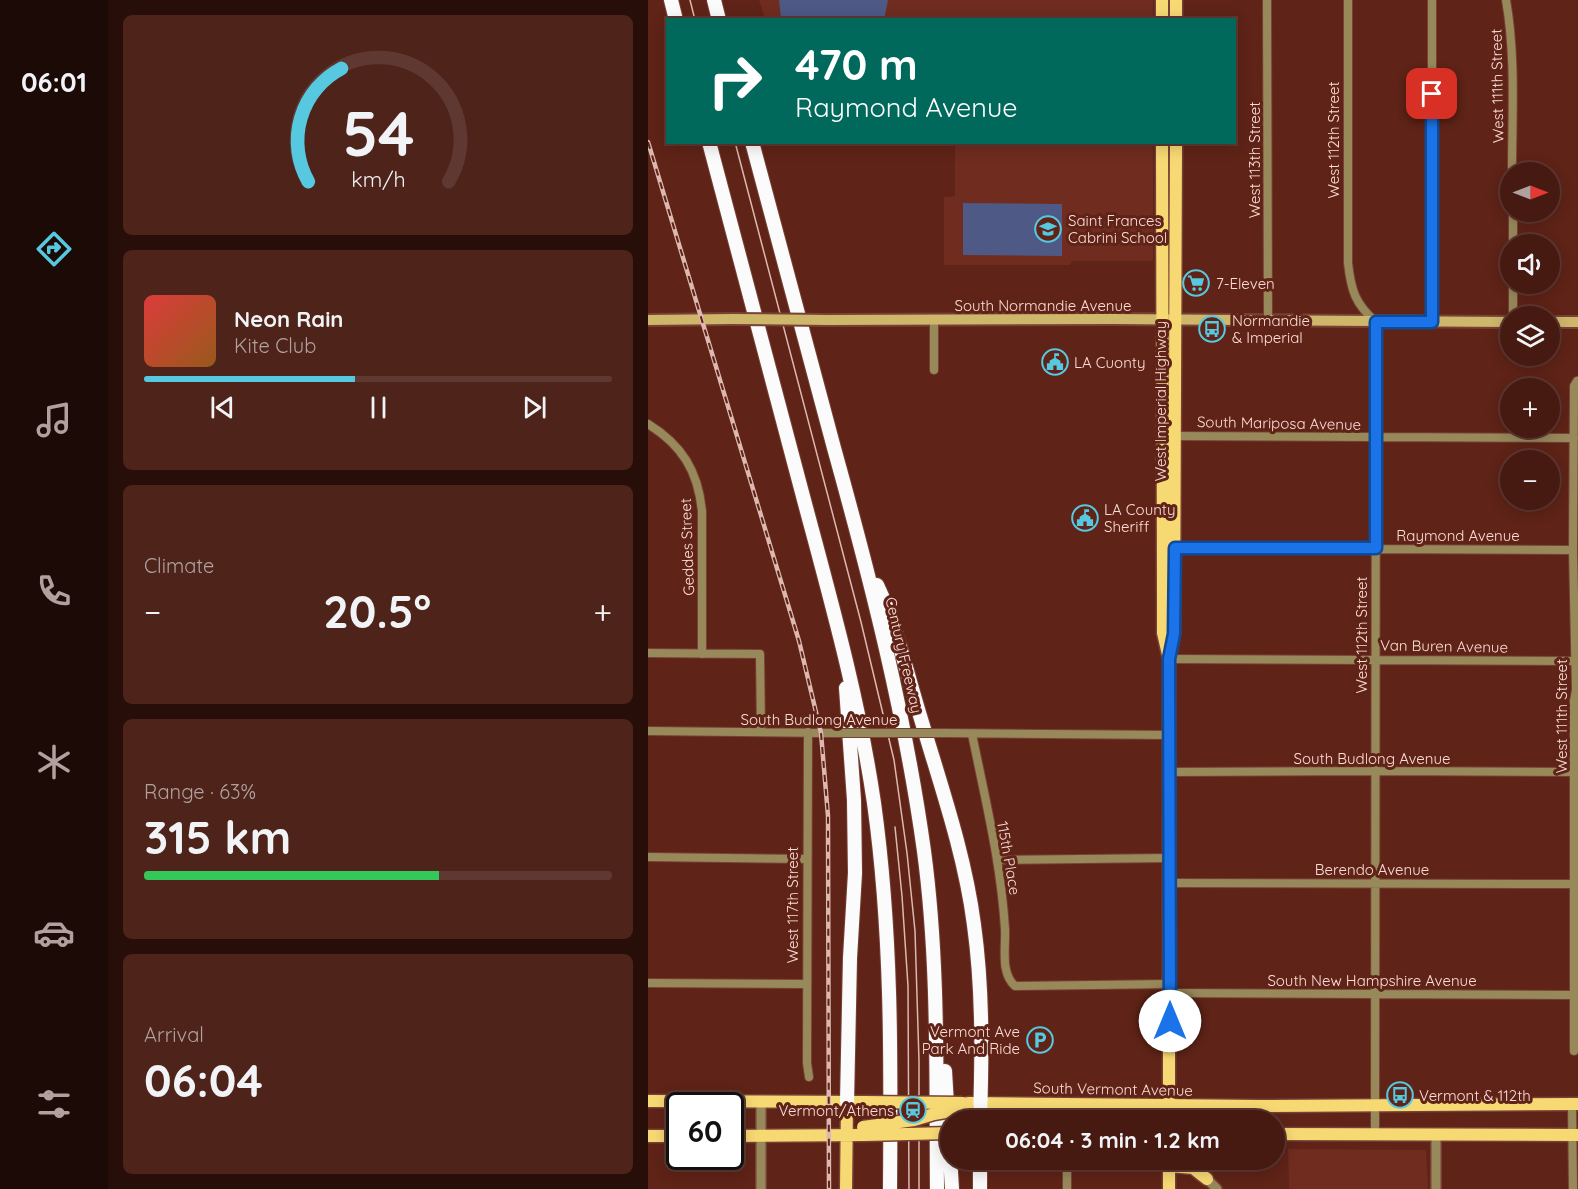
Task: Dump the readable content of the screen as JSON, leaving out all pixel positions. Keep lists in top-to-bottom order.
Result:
{
  "streets": {
    "highway": ["Century Freeway"],
    "main road": ["South Normandie Avenue", "West Imperial Highway", "South Vermont Avenue"],
    "street": [
      "West 111th Street",
      "West 112th Street",
      "West 113th Street",
      "South Mariposa Avenue",
      "Raymond Avenue",
      "Geddes Street",
      "Van Buren Avenue",
      "South Budlong Avenue",
      "115th Place",
      "Berendo Avenue",
      "West 117th Street",
      "South New Hampshire Avenue"
    ]
  },
  "crossings": [
    ["West 111th Street", "South Mariposa Avenue"],
    ["West 111th Street", "Raymond Avenue"],
    ["West 111th Street", "Van Buren Avenue"],
    ["West 111th Street", "South Budlong Avenue"],
    ["West 111th Street", "Berendo Avenue"],
    ["West 111th Street", "South New Hampshire Avenue"],
    ["West 112th Street", "South Normandie Avenue"],
    ["West 112th Street", "South Mariposa Avenue"],
    ["West 112th Street", "Raymond Avenue"],
    ["West 112th Street", "Van Buren Avenue"],
    ["West 112th Street", "South Budlong Avenue"],
    ["West 112th Street", "Berendo Avenue"],
    ["West 112th Street", "South New Hampshire Avenue"],
    ["West 112th Street", "South Vermont Avenue"],
    ["West 113th Street", "South Normandie Avenue"],
    ["South Normandie Avenue", "West Imperial Highway"],
    ["West Imperial Highway", "South Mariposa Avenue"],
    ["West Imperial Highway", "Raymond Avenue"],
    ["West Imperial Highway", "Van Buren Avenue"],
    ["West Imperial Highway", "South Budlong Avenue"],
    ["West Imperial Highway", "Berendo Avenue"],
    ["West Imperial Highway", "South New Hampshire Avenue"],
    ["West Imperial Highway", "South Vermont Avenue"],
    ["South Budlong Avenue", "115th Place"],
    ["South Budlong Avenue", "West 117th Street"],
    ["115th Place", "South New Hampshire Avenue"]
  ],
  "places": {
    "school or university": ["Saint Frances Cabrini School"],
    "supermarket": ["7-Eleven"],
    "bus stop": ["Normandie & Imperial", "Vermont & 112th"],
    "public building": ["LA Cuonty", "LA County Sheriff"],
    "parking": ["Vermont Ave Park And Ride"],
    "station": ["Vermont/Athens"]
  },
  "north": "right",
  "page": {
    "tabs": "06:01",
    "turn": ["470 m", "Raymond Avenue"],
    "map_buttons": ["+", "−"],
    "song": ["Neon Rain", "Kite Club"],
    "tile": [
      "Climate",
      ["Range · 63%", "315 km"],
      ["Arrival", "06:04"]
    ],
    "heat": ["−", "20.5°", "+"],
    "limit": "60",
    "trip": "06:04 · 3 min · 1.2 km",
    "gauge": ["54", "km/h"]
  }
}
